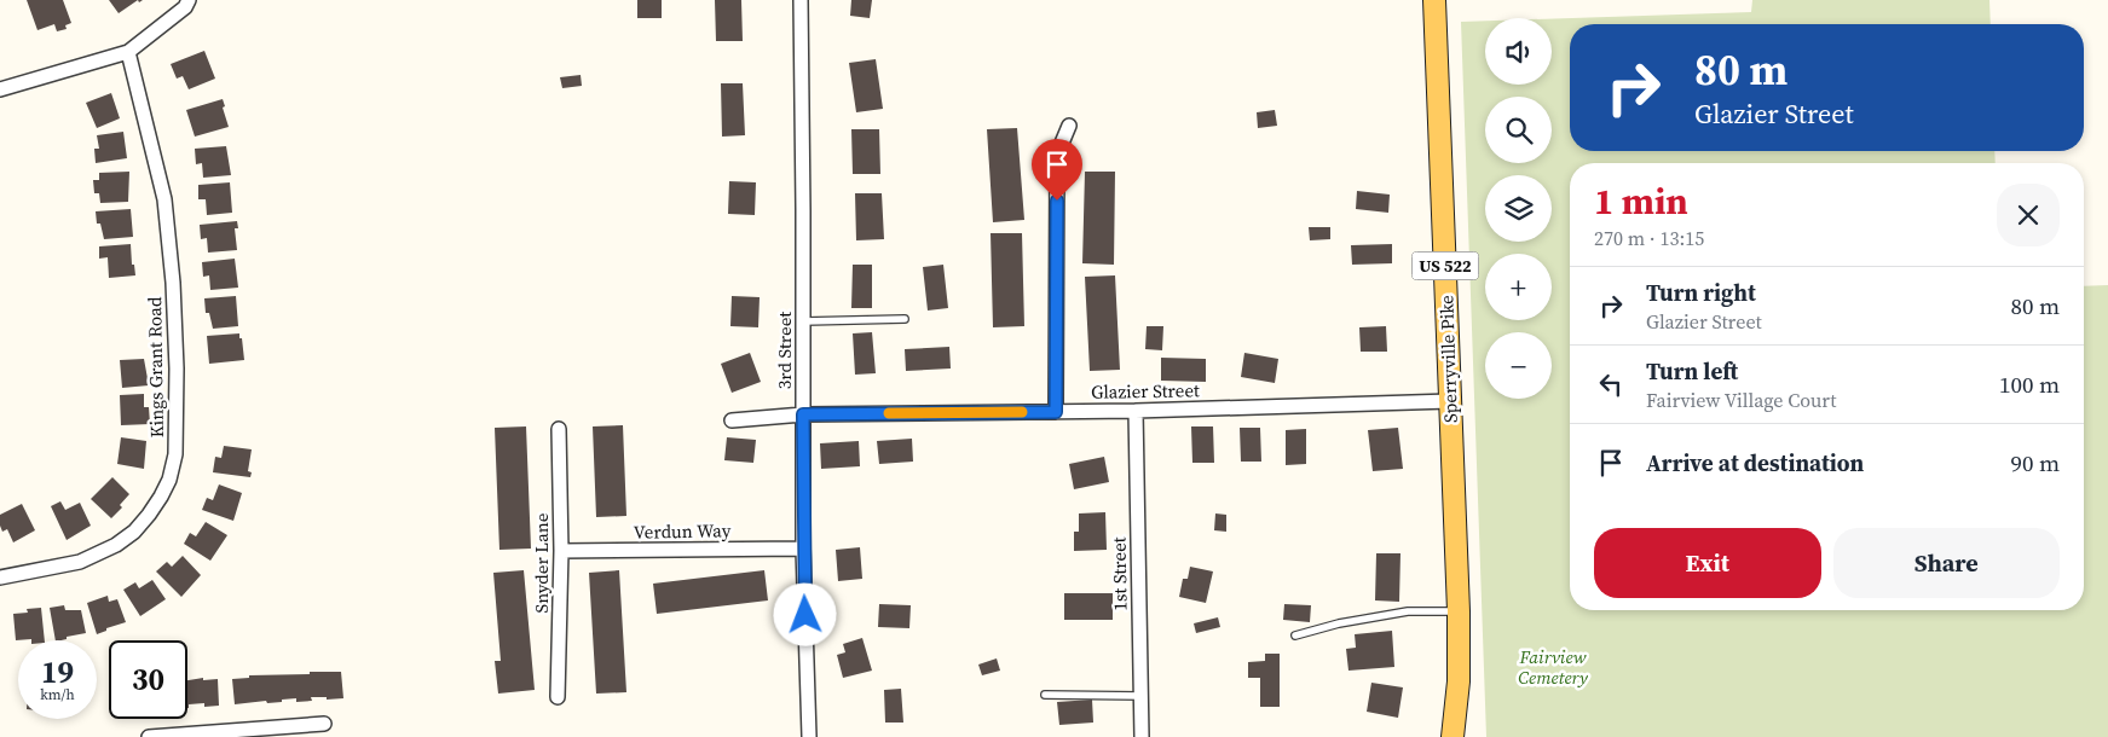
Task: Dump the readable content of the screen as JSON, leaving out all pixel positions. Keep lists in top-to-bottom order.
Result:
{
  "streets": {
    "main road": ["US 522", "Sperryville Pike"],
    "street": [
      "3rd Street",
      "Kings Grant Road",
      "Glazier Street",
      "Verdun Way",
      "Snyder Lane",
      "1st Street"
    ]
  },
  "crossings": [
    ["3rd Street", "Glazier Street"],
    ["3rd Street", "Verdun Way"],
    ["Sperryville Pike", "Glazier Street"],
    ["Glazier Street", "1st Street"],
    ["Verdun Way", "Snyder Lane"]
  ],
  "parks": ["Fairview Cemetery"],
  "page": {
    "map_buttons": ["+", "−"],
    "turn": ["80 m", "Glazier Street"],
    "heading": ["1 min", "270 m · 13:15"],
    "list": [
      {
        "name": "Turn right",
        "note": "Glazier Street",
        "value": "80 m"
      },
      {
        "name": "Turn left",
        "note": "Fairview Village Court",
        "value": "100 m"
      },
      {
        "name": "Arrive at destination",
        "value": "90 m"
      }
    ],
    "buttons": ["Exit", "Share"],
    "speed": "19 km/h",
    "limit": "30"
  }
}
